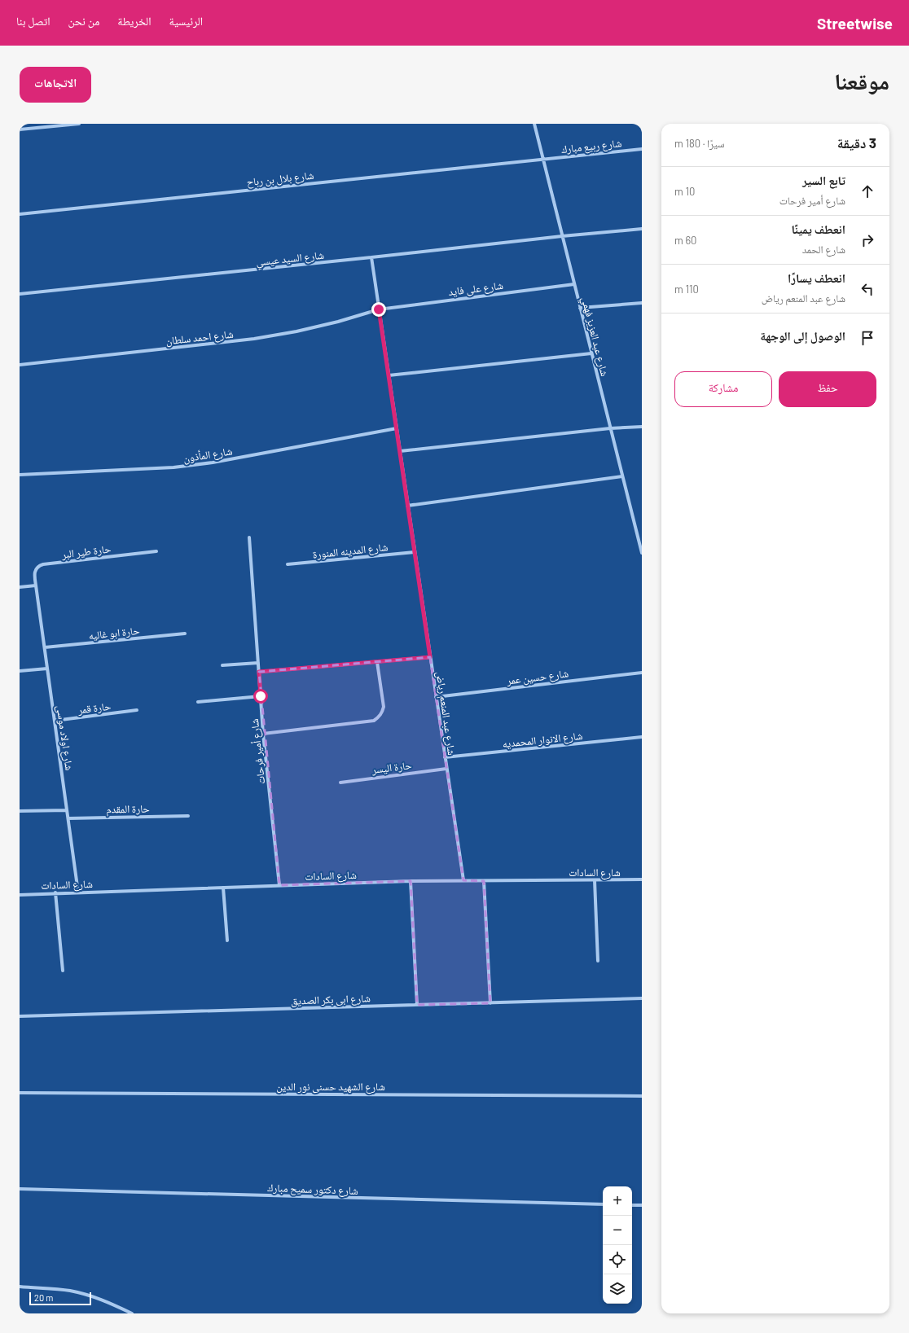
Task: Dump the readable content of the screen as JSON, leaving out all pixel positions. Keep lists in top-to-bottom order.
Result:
{
  "streets": {
    "street": [
      "شارع ربيع مبارك",
      "شارع بلال بن رباح",
      "شارع السيد عيسي",
      "شارع على فايد",
      "شارع عبد العزيز فهمي",
      "شارع احمد سلطان",
      "شارع المأذون",
      "شارع المدينه المنورة",
      "حارة طير البر",
      "حارة ابو غاليه",
      "شارع حسين عمر",
      "حارة قمر",
      "شارع عبد المنعم رياض",
      "شارع اولاد موسى",
      "شارع الانوار المحمديه",
      "شارع أمير فرحات",
      "حارة اليسر",
      "حارة المقدم",
      "شارع السادات",
      "شارع ابى بكر الصديق",
      "شارع الشهيد حسنى نور الدين",
      "شارع دكتور سميح مبارك"
    ]
  },
  "crossings": [
    ["شارع ربيع مبارك", "شارع بلال بن رباح"],
    ["شارع ربيع مبارك", "شارع عبد العزيز فهمي"],
    ["شارع بلال بن رباح", "شارع عبد العزيز فهمي"],
    ["شارع السيد عيسي", "شارع عبد العزيز فهمي"],
    ["شارع السيد عيسي", "شارع عبد المنعم رياض"],
    ["شارع على فايد", "شارع عبد العزيز فهمي"],
    ["شارع على فايد", "شارع احمد سلطان"],
    ["شارع على فايد", "شارع عبد المنعم رياض"],
    ["شارع احمد سلطان", "شارع عبد المنعم رياض"],
    ["شارع المأذون", "شارع عبد المنعم رياض"],
    ["شارع المدينه المنورة", "شارع عبد المنعم رياض"],
    ["حارة طير البر", "شارع اولاد موسى"],
    ["حارة ابو غاليه", "شارع اولاد موسى"],
    ["شارع حسين عمر", "شارع عبد المنعم رياض"],
    ["حارة قمر", "شارع اولاد موسى"],
    ["شارع عبد المنعم رياض", "شارع الانوار المحمديه"],
    ["شارع عبد المنعم رياض", "حارة اليسر"],
    ["شارع عبد المنعم رياض", "شارع السادات"],
    ["شارع اولاد موسى", "حارة المقدم"],
    ["شارع اولاد موسى", "شارع السادات"],
    ["شارع أمير فرحات", "شارع السادات"]
  ],
  "scale_bar": "20 m",
  "page": {
    "header": "Streetwise",
    "nav": [
      "الرئيسية",
      "الخريطة",
      "من نحن",
      "اتصل بنا"
    ],
    "title": "موقعنا",
    "buttons": [
      "الاتجاهات",
      ["حفظ", "مشاركة"]
    ],
    "heading": ["3 دقيقة", "سيرًا · 180 m"],
    "list": [
      ["تابع السير", "شارع أمير فرحات", "10 m"],
      ["انعطف يمينًا", "شارع الحمد", "60 m"],
      ["انعطف يسارًا", "شارع عبد المنعم رياض", "110 m"],
      "الوصول إلى الوجهة"
    ],
    "map_buttons": ["+", "−"],
    "scale": "20 m"
  }
}
